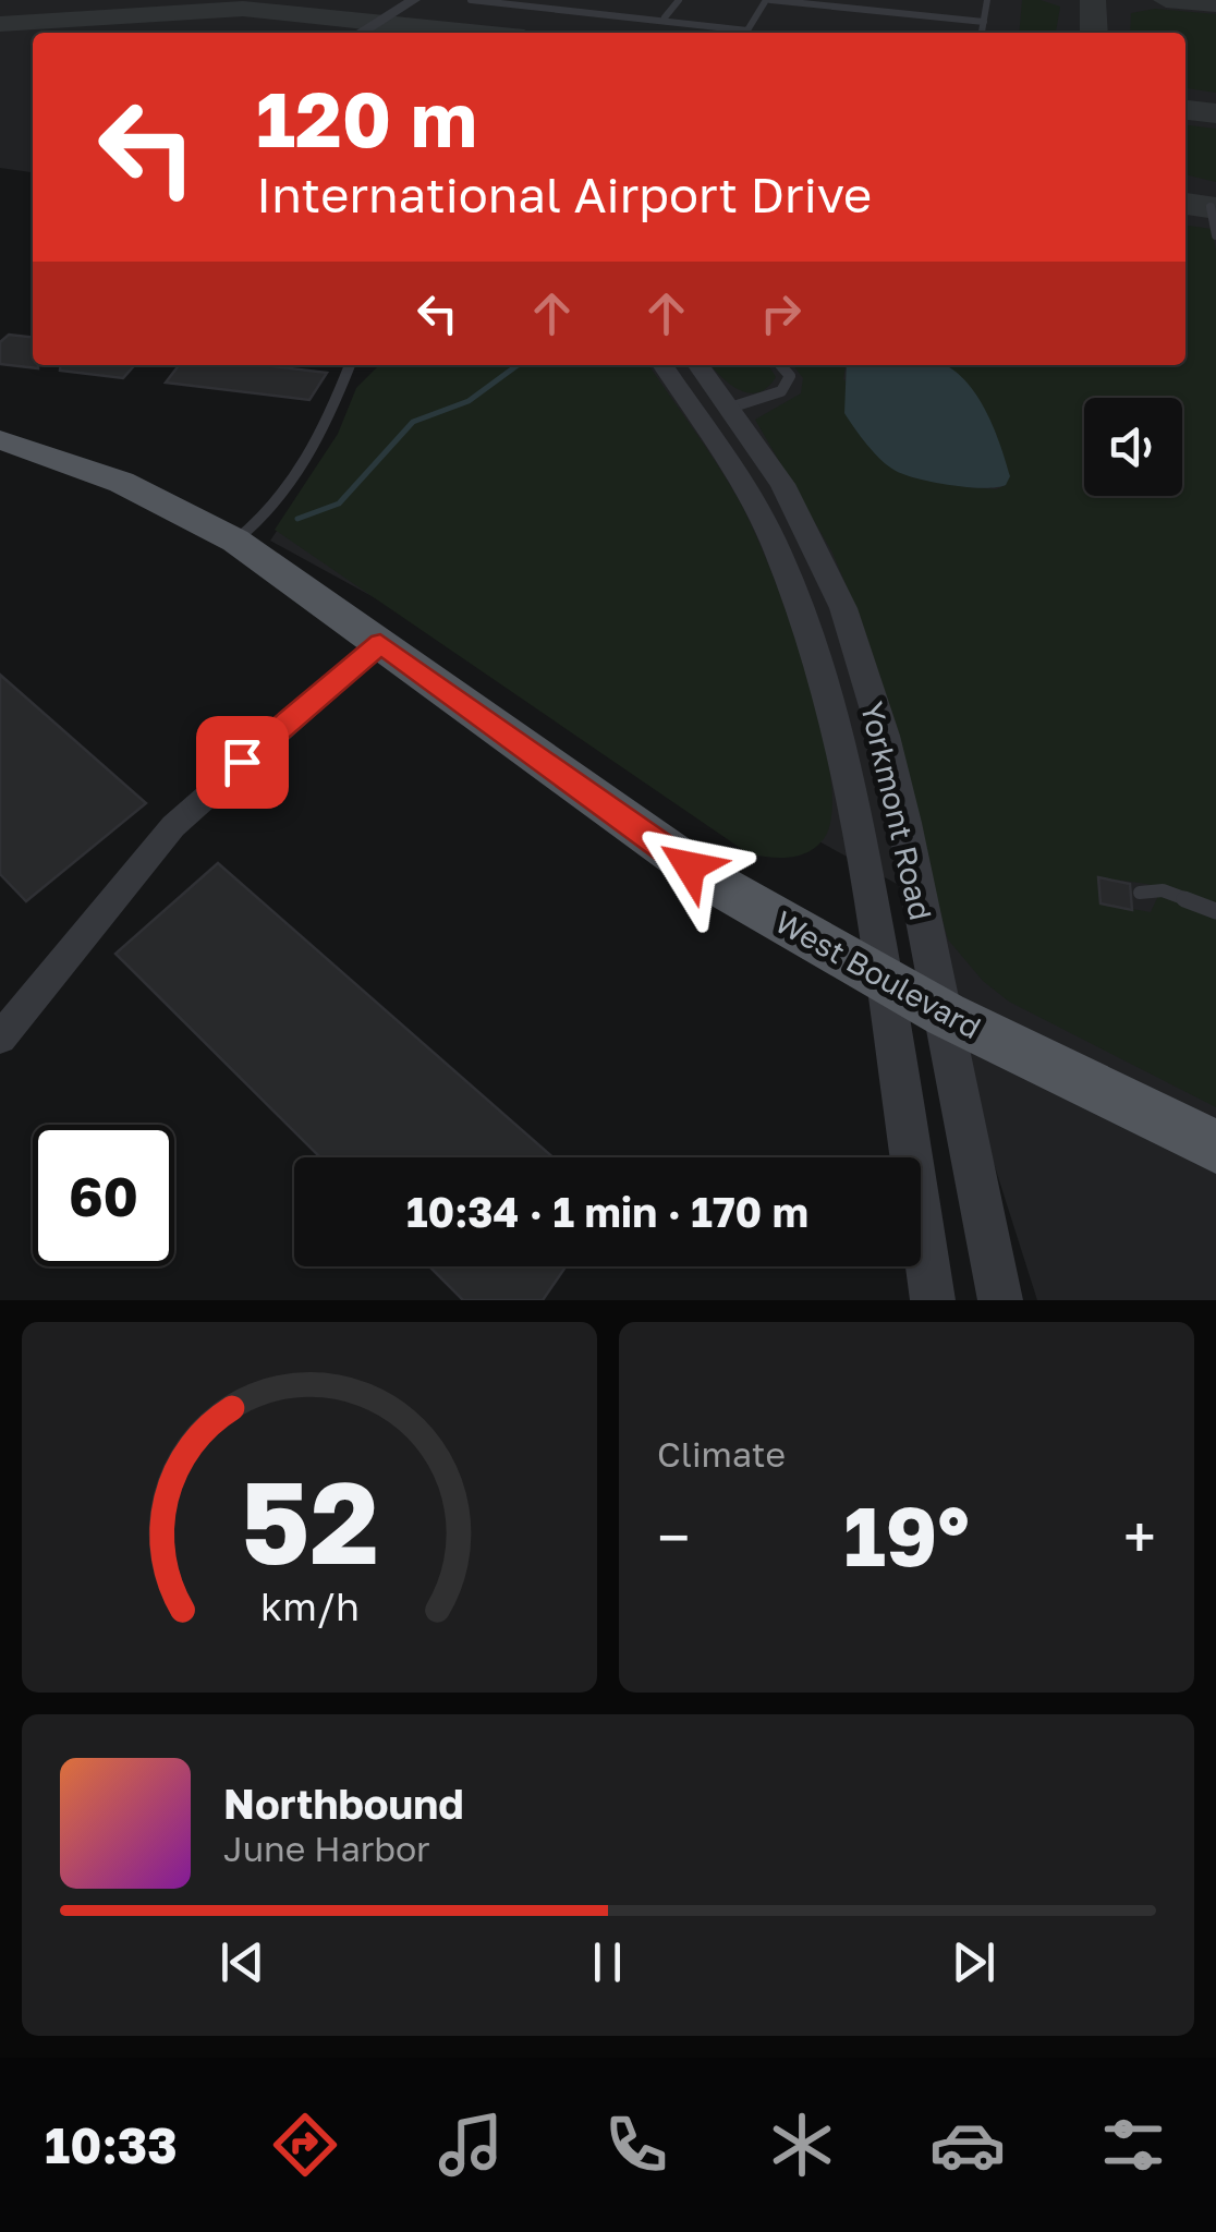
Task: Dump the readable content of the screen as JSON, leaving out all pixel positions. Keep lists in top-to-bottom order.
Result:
{
  "streets": {
    "main road": ["West Boulevard"],
    "street": ["Yorkmont Road"]
  },
  "crossings": [
    ["Yorkmont Road", "West Boulevard"]
  ],
  "page": {
    "turn": ["120 m", "International Airport Drive"],
    "limit": "60",
    "trip": "10:34 · 1 min · 170 m",
    "tile": "Climate",
    "heat": ["−", "19°", "+"],
    "song": ["Northbound", "June Harbor"],
    "tabs": "10:33",
    "gauge": ["52", "km/h"]
  }
}
